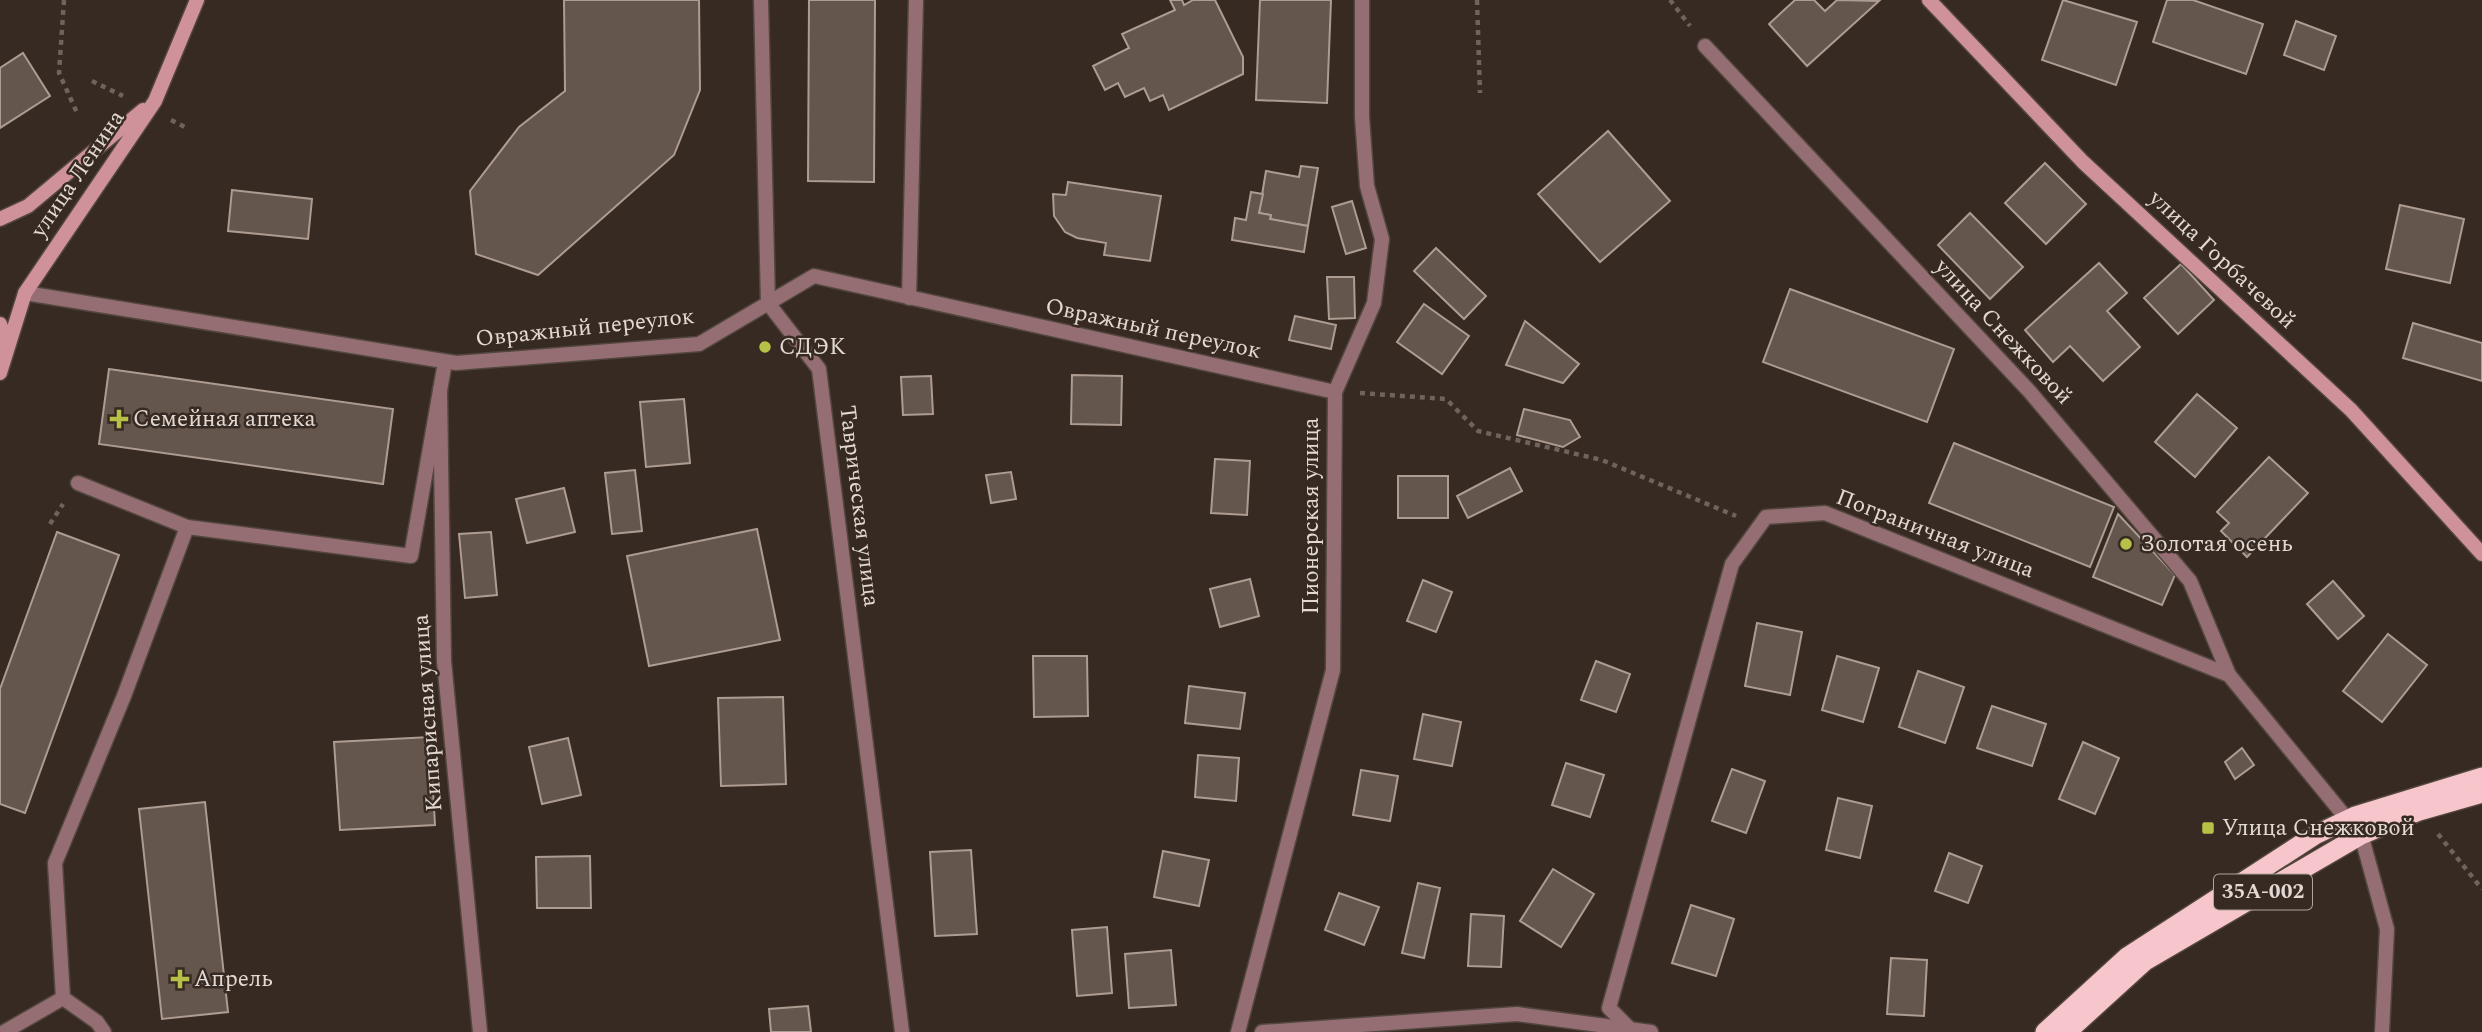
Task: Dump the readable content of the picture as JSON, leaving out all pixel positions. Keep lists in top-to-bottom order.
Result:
{
  "streets": {
    "highway": ["35А-002"],
    "main road": ["улица Ленина", "улица Горбачевой"],
    "street": [
      "Овражный переулок",
      "улица Снежковой",
      "Таврическая улица",
      "Пионерская улица",
      "Пограничная улица",
      "Кипарисная улица"
    ]
  },
  "crossings": [
    ["улица Ленина", "Овражный переулок"],
    ["Овражный переулок", "Таврическая улица"],
    ["Овражный переулок", "Пионерская улица"],
    ["улица Снежковой", "Пограничная улица"],
    ["Пограничная улица", "35А-002"]
  ],
  "places": {
    "other": ["СДЭК", "Золотая осень"],
    "health": ["Семейная аптека", "Апрель"],
    "transit": ["Улица Снежковой"]
  }
}
